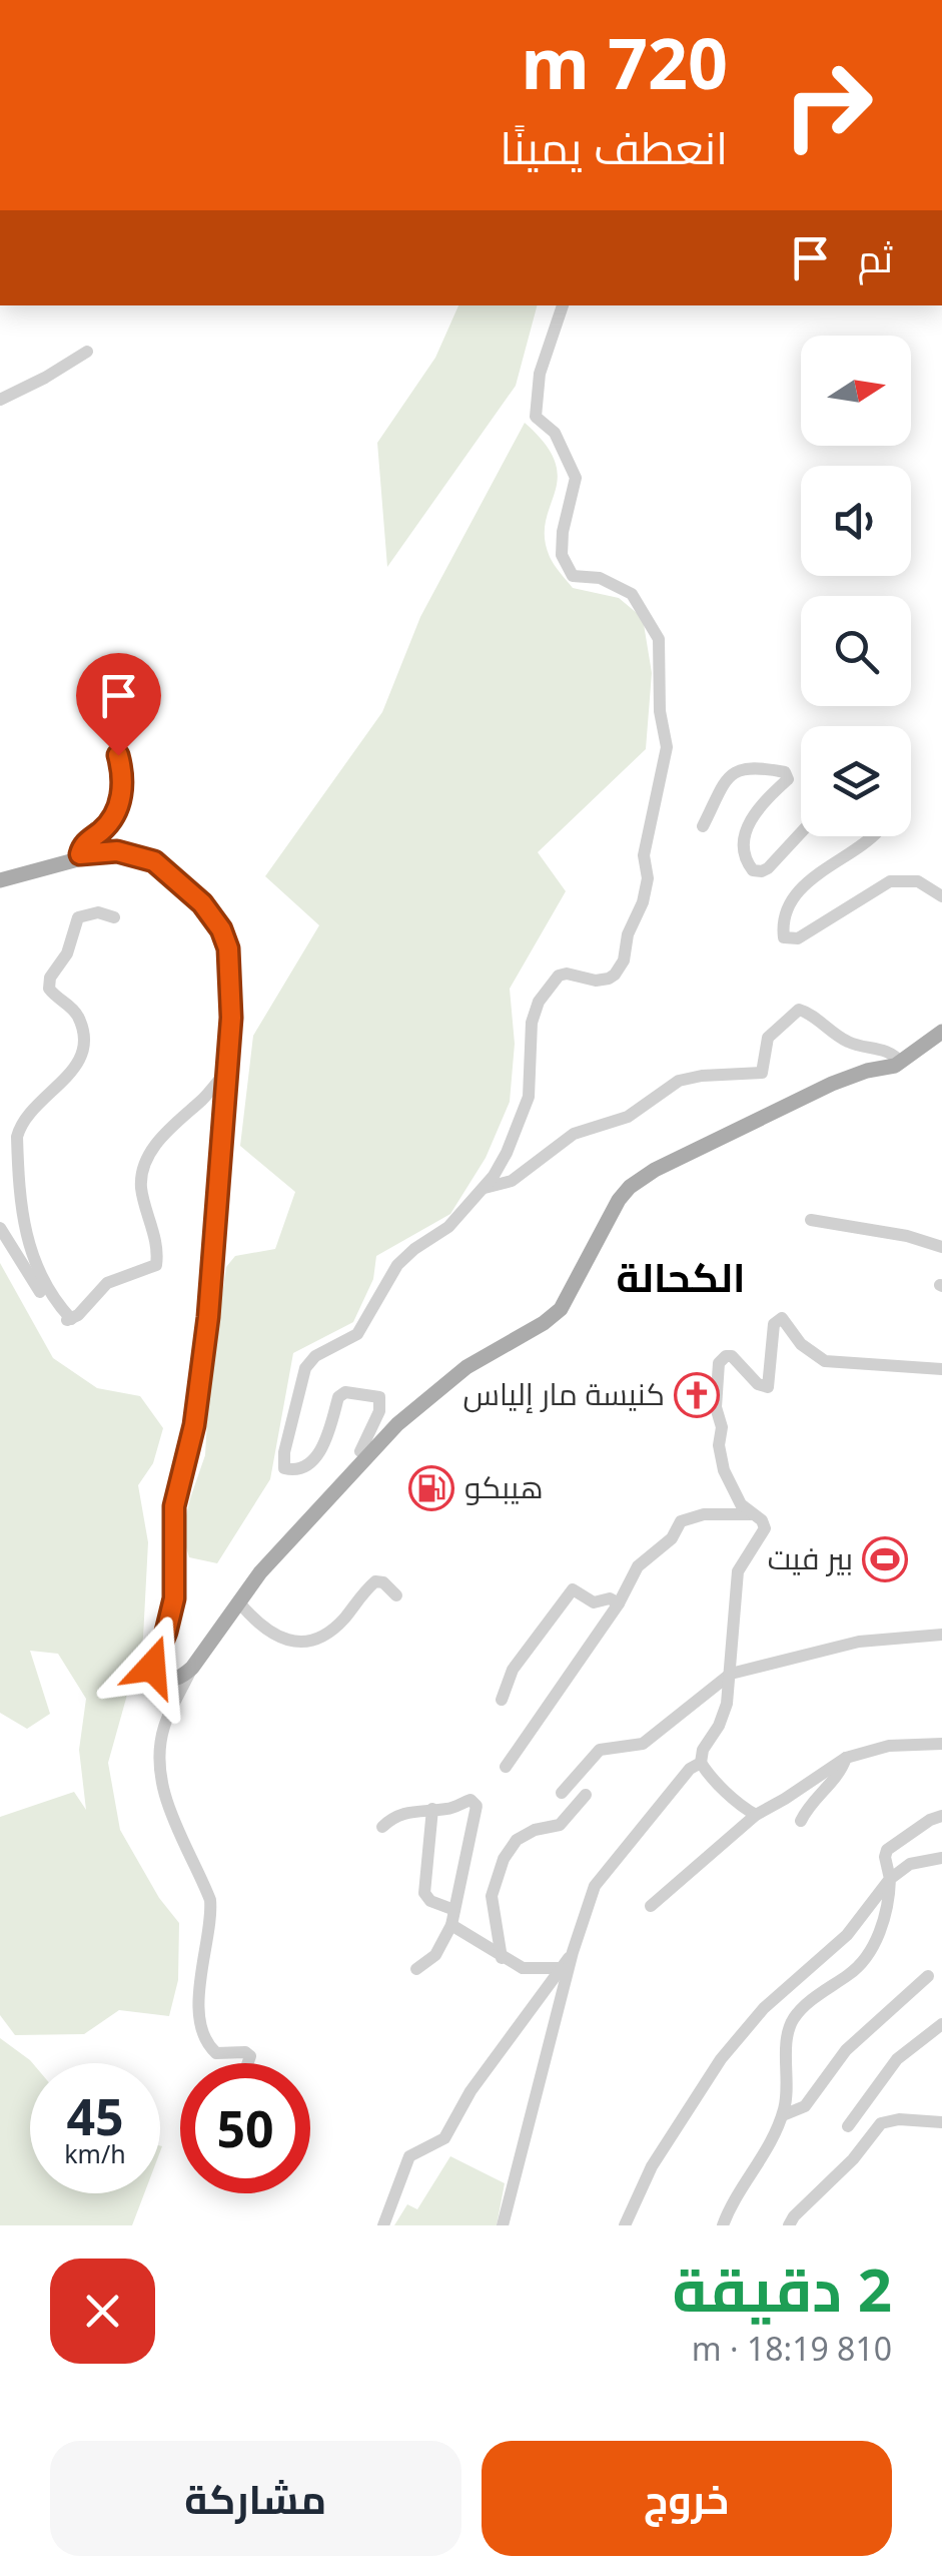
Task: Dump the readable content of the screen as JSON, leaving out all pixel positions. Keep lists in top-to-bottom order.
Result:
{
  "districts": ["الكحالة"],
  "places": {
    "church": ["كنيسة مار إلياس"],
    "fuel station": ["هيبكو"],
    "sports": ["بير فيت"]
  },
  "north": "right",
  "page": {
    "turn": ["720 m", "انعطف يمينًا"],
    "then": "ثم",
    "speed": "45 km/h",
    "limit": "50",
    "heading": ["2 دقيقة", "810 m · 18:19"],
    "buttons": ["خروج", "مشاركة"]
  }
}
